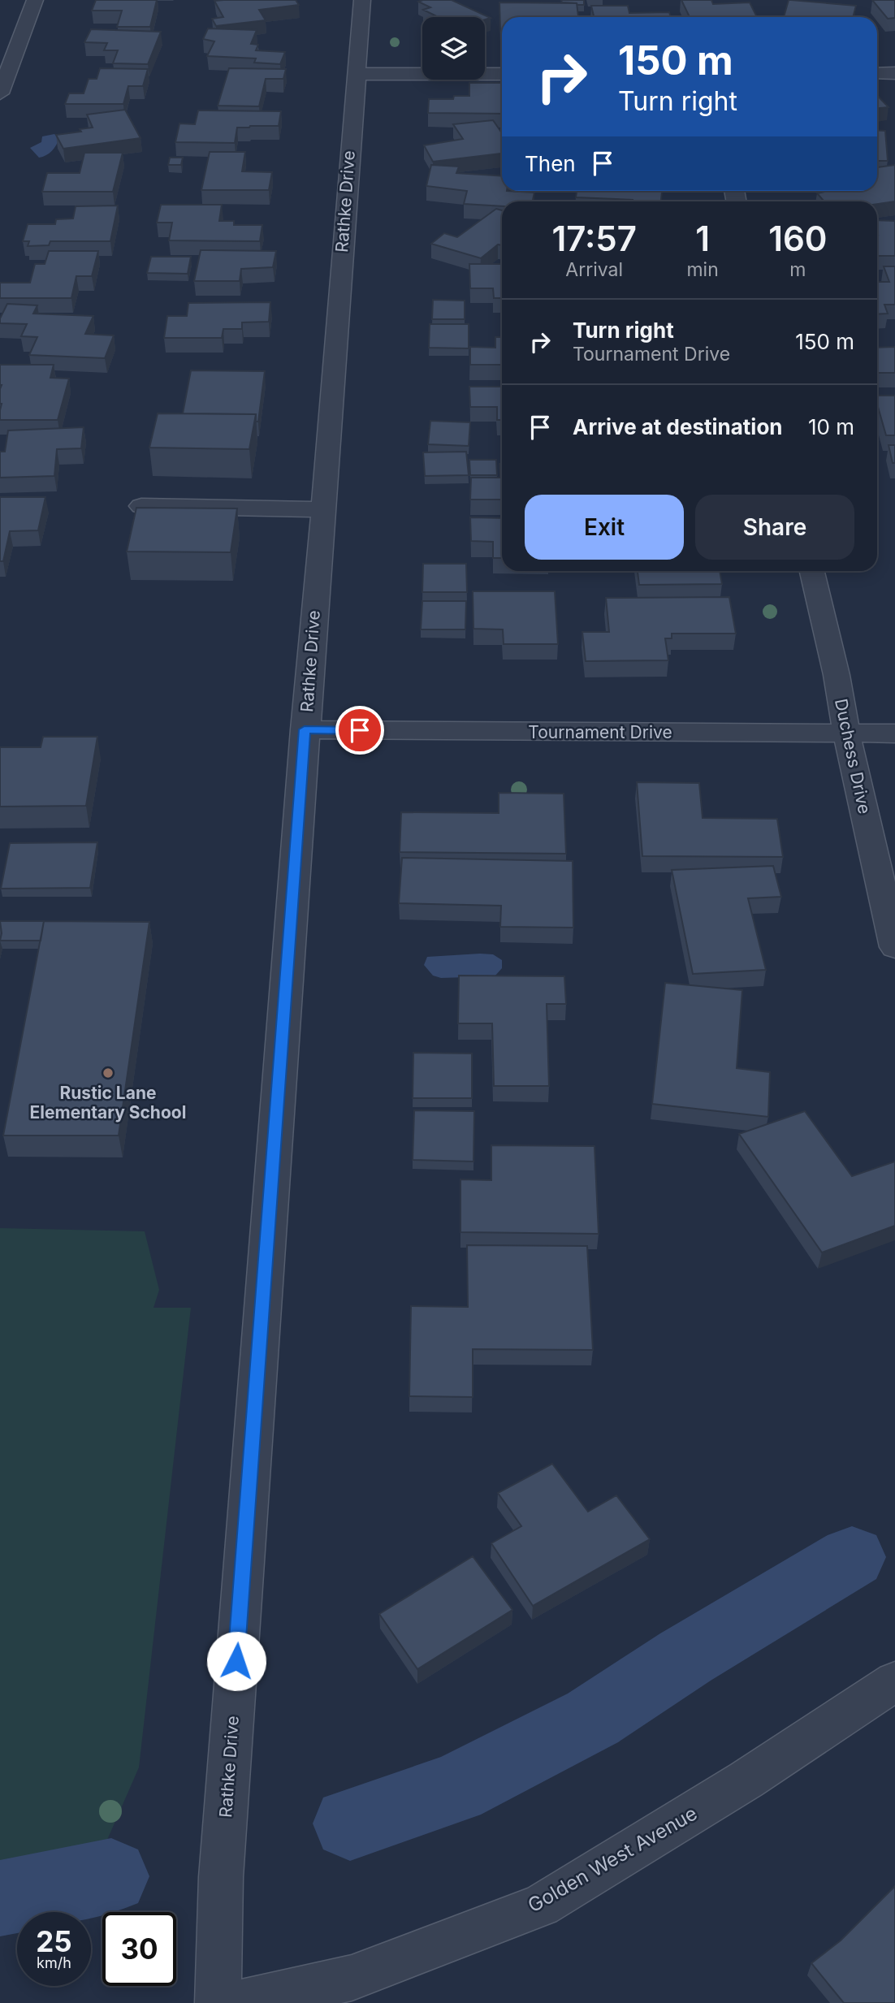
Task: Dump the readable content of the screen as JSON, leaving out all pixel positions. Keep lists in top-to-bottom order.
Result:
{
  "streets": {
    "street": [
      "Rathke Drive",
      "Tournament Drive",
      "Duchess Drive",
      "Golden West Avenue"
    ]
  },
  "crossings": [
    ["Rathke Drive", "Tournament Drive"],
    ["Tournament Drive", "Duchess Drive"]
  ],
  "places": ["Rustic Lane Elementary School"],
  "page": {
    "turn": ["150 m", "Turn right"],
    "then": "Then",
    "eta": [
      "17:57",
      "Arrival",
      "1",
      "min",
      "160",
      "m"
    ],
    "list": [
      {
        "name": "Turn right",
        "note": "Tournament Drive",
        "value": "150 m"
      },
      {
        "name": "Arrive at destination",
        "value": "10 m"
      }
    ],
    "buttons": ["Exit", "Share"],
    "speed": "25 km/h",
    "limit": "30"
  }
}
